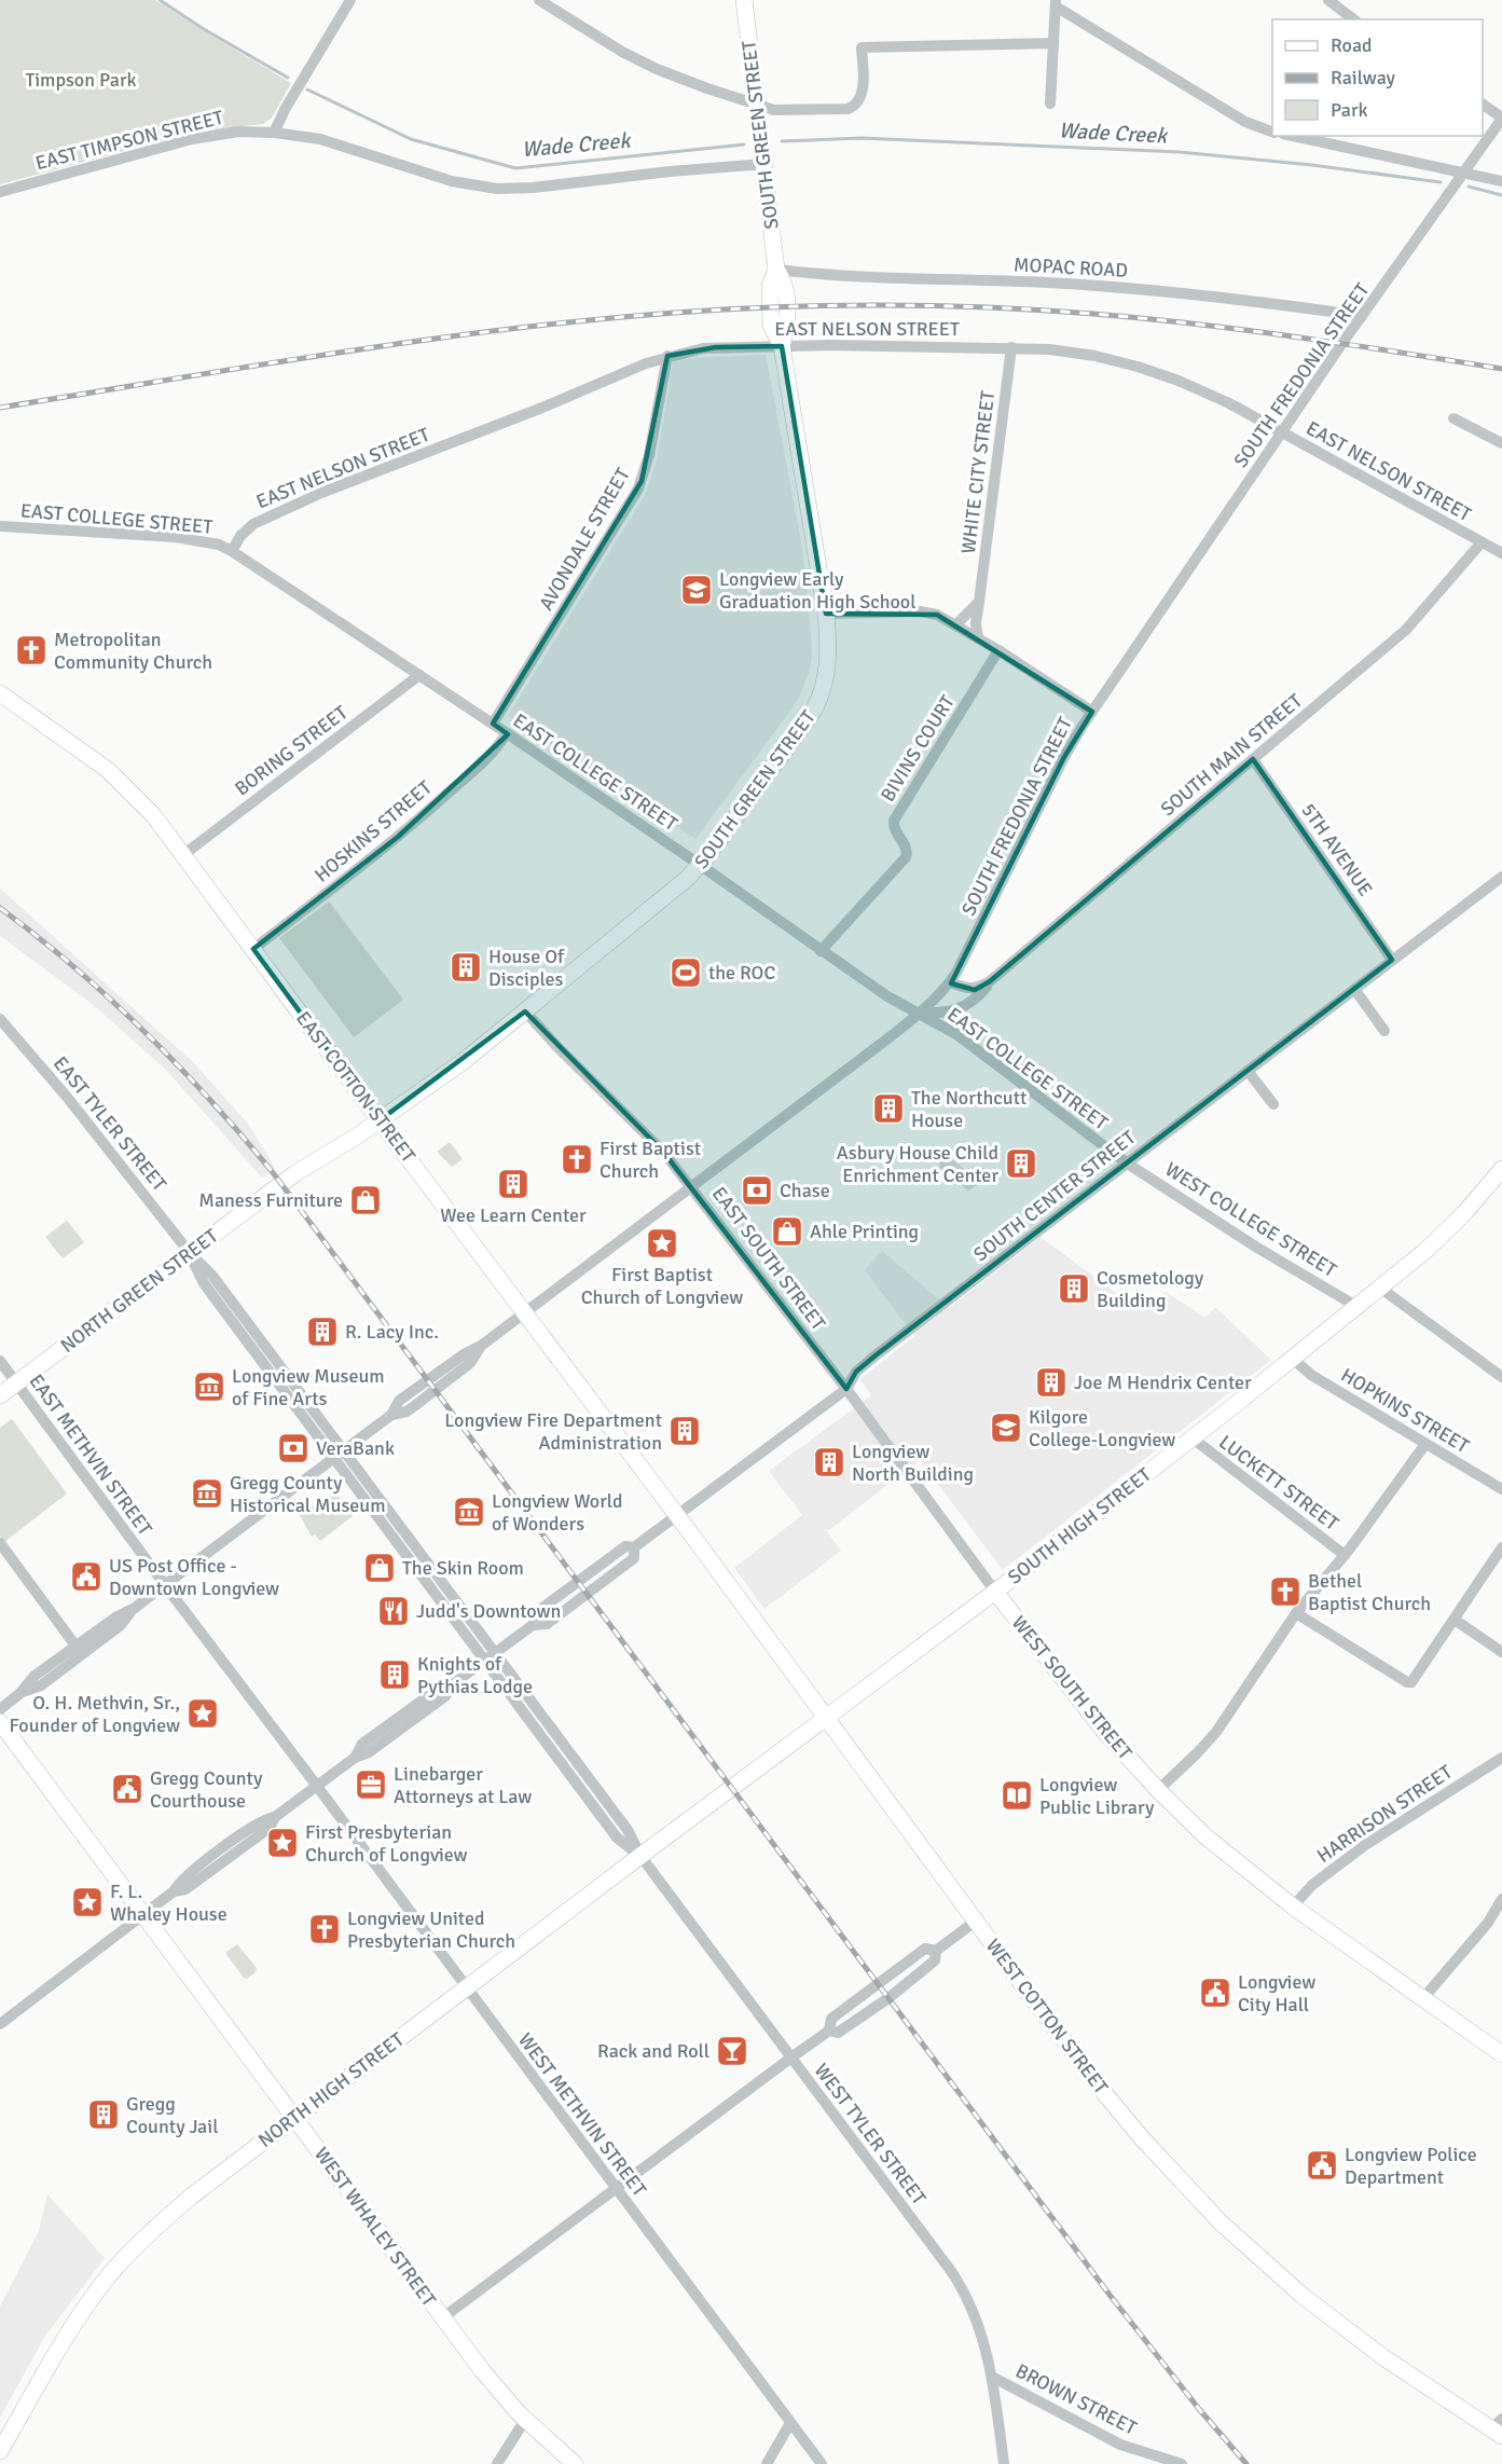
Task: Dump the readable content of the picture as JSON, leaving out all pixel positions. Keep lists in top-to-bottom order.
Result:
{
  "streets": {
    "main road": [
      "SOUTH GREEN STREET",
      "EAST COTTON STREET",
      "NORTH GREEN STREET",
      "SOUTH HIGH STREET",
      "WEST SOUTH STREET",
      "WEST COTTON STREET",
      "NORTH HIGH STREET",
      "WEST WHALEY STREET"
    ],
    "street": [
      "EAST TIMPSON STREET",
      "MOPAC ROAD",
      "EAST NELSON STREET",
      "SOUTH FREDONIA STREET",
      "WHITE CITY STREET",
      "EAST COLLEGE STREET",
      "AVONDALE STREET",
      "BIVINS COURT",
      "BORING STREET",
      "SOUTH MAIN STREET",
      "HOSKINS STREET",
      "5TH AVENUE",
      "EAST TYLER STREET",
      "SOUTH CENTER STREET",
      "WEST COLLEGE STREET",
      "EAST SOUTH STREET",
      "HOPKINS STREET",
      "EAST METHVIN STREET",
      "LUCKETT STREET",
      "HARRISON STREET",
      "WEST METHVIN STREET",
      "WEST TYLER STREET",
      "BROWN STREET"
    ]
  },
  "crossings": [
    ["SOUTH GREEN STREET", "EAST TIMPSON STREET"],
    ["SOUTH GREEN STREET", "MOPAC ROAD"],
    ["SOUTH GREEN STREET", "EAST NELSON STREET"],
    ["SOUTH GREEN STREET", "EAST COLLEGE STREET"],
    ["SOUTH GREEN STREET", "EAST COTTON STREET"],
    ["SOUTH GREEN STREET", "EAST SOUTH STREET"],
    ["SOUTH GREEN STREET", "NORTH GREEN STREET"],
    ["MOPAC ROAD", "SOUTH FREDONIA STREET"],
    ["EAST NELSON STREET", "SOUTH FREDONIA STREET"],
    ["EAST NELSON STREET", "WHITE CITY STREET"],
    ["EAST NELSON STREET", "EAST COLLEGE STREET"],
    ["EAST NELSON STREET", "AVONDALE STREET"],
    ["EAST NELSON STREET", "SOUTH MAIN STREET"],
    ["SOUTH FREDONIA STREET", "EAST COLLEGE STREET"],
    ["SOUTH FREDONIA STREET", "SOUTH MAIN STREET"],
    ["SOUTH FREDONIA STREET", "EAST COTTON STREET"],
    ["SOUTH FREDONIA STREET", "EAST TYLER STREET"],
    ["SOUTH FREDONIA STREET", "EAST SOUTH STREET"],
    ["SOUTH FREDONIA STREET", "EAST METHVIN STREET"],
    ["EAST COLLEGE STREET", "AVONDALE STREET"],
    ["EAST COLLEGE STREET", "BIVINS COURT"],
    ["EAST COLLEGE STREET", "BORING STREET"],
    ["EAST COLLEGE STREET", "SOUTH MAIN STREET"],
    ["EAST COLLEGE STREET", "HOSKINS STREET"],
    ["EAST COLLEGE STREET", "SOUTH CENTER STREET"],
    ["EAST COLLEGE STREET", "WEST COLLEGE STREET"],
    ["BORING STREET", "EAST COTTON STREET"],
    ["SOUTH MAIN STREET", "5TH AVENUE"],
    ["HOSKINS STREET", "EAST COTTON STREET"],
    ["5TH AVENUE", "SOUTH CENTER STREET"],
    ["EAST COTTON STREET", "SOUTH CENTER STREET"],
    ["EAST COTTON STREET", "WEST COTTON STREET"],
    ["EAST TYLER STREET", "NORTH GREEN STREET"],
    ["EAST TYLER STREET", "WEST TYLER STREET"],
    ["SOUTH CENTER STREET", "WEST COLLEGE STREET"],
    ["SOUTH CENTER STREET", "EAST SOUTH STREET"],
    ["SOUTH CENTER STREET", "WEST SOUTH STREET"],
    ["SOUTH CENTER STREET", "WEST COTTON STREET"],
    ["WEST COLLEGE STREET", "SOUTH HIGH STREET"],
    ["EAST SOUTH STREET", "WEST SOUTH STREET"],
    ["NORTH GREEN STREET", "EAST METHVIN STREET"],
    ["HOPKINS STREET", "SOUTH HIGH STREET"],
    ["EAST METHVIN STREET", "WEST METHVIN STREET"],
    ["LUCKETT STREET", "SOUTH HIGH STREET"],
    ["SOUTH HIGH STREET", "WEST SOUTH STREET"],
    ["SOUTH HIGH STREET", "WEST COTTON STREET"],
    ["SOUTH HIGH STREET", "NORTH HIGH STREET"],
    ["WEST SOUTH STREET", "HARRISON STREET"],
    ["NORTH HIGH STREET", "WEST METHVIN STREET"],
    ["NORTH HIGH STREET", "WEST TYLER STREET"],
    ["NORTH HIGH STREET", "WEST WHALEY STREET"],
    ["WEST TYLER STREET", "BROWN STREET"]
  ],
  "water": ["Wade Creek"],
  "parks": ["Timpson Park"],
  "places": {
    "school or university": ["Longview Early Graduation High School", "Kilgore College-Longview"],
    "church": [
      "Metropolitan Community Church",
      "First Baptist Church",
      "Bethel Baptist Church",
      "Longview United Presbyterian Church"
    ],
    "building": [
      "House Of Disciples",
      "The Northcutt House",
      "Asbury House Child Enrichment Center",
      "Wee Learn Center",
      "Cosmetology Building",
      "R. Lacy Inc.",
      "Joe M Hendrix Center",
      "Longview Fire Department Administration",
      "Longview North Building",
      "Knights of Pythias Lodge",
      "Gregg County Jail"
    ],
    "sports": ["the ROC"],
    "bank": ["Chase", "VeraBank"],
    "shop": ["Maness Furniture", "Ahle Printing", "The Skin Room"],
    "place": [
      "First Baptist Church of Longview",
      "O. H. Methvin, Sr., Founder of Longview",
      "First Presbyterian Church of Longview",
      "F. L. Whaley House"
    ],
    "museum": ["Longview Museum of Fine Arts", "Gregg County Historical Museum", "Longview World of Wonders"],
    "public building": [
      "US Post Office - Downtown Longview",
      "Gregg County Courthouse",
      "Longview City Hall",
      "Longview Police Department"
    ],
    "restaurant": ["Judd's Downtown"],
    "office": ["Linebarger Attorneys at Law"],
    "library": ["Longview Public Library"],
    "bar": ["Rack and Roll"]
  },
  "legend": ["Road", "Railway", "Park"]
}
